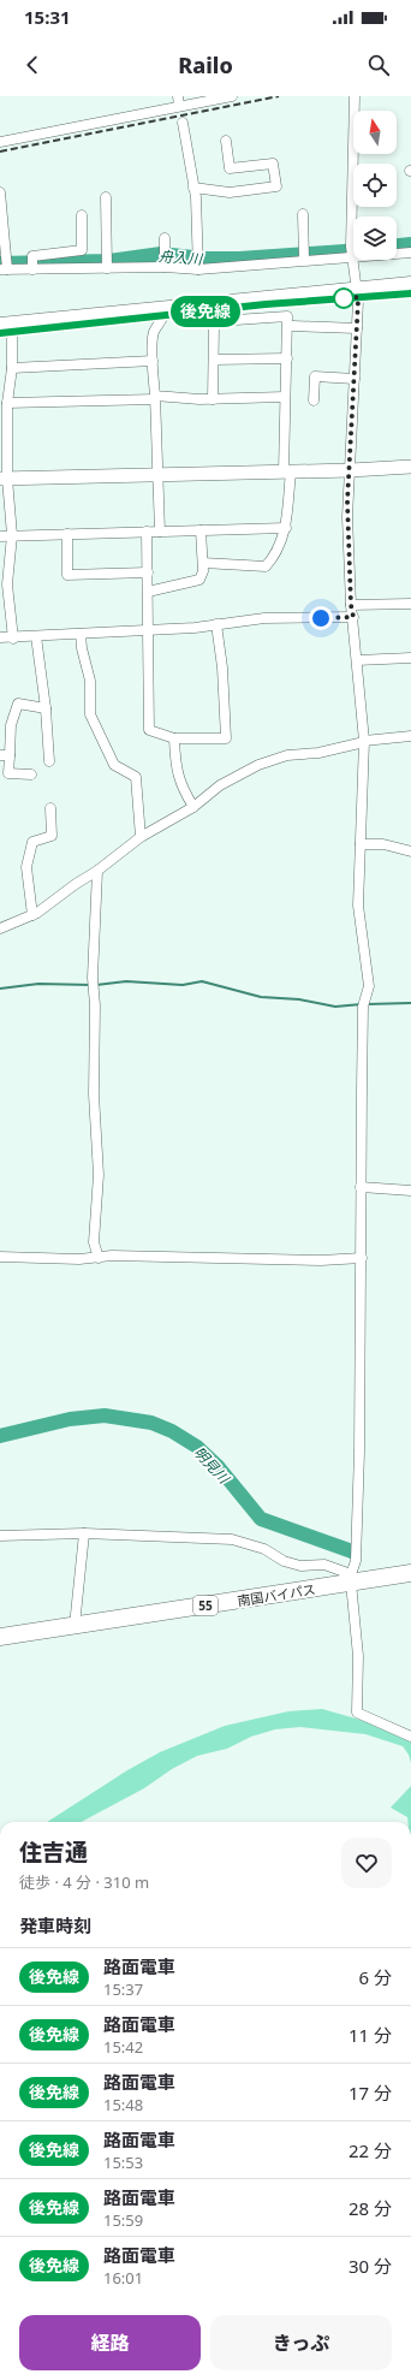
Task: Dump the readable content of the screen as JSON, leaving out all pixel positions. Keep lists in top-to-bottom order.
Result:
{
  "streets": {
    "highway": ["南国バイパス", "55"]
  },
  "water": ["舟入川", "明見川"],
  "lines": ["tram line 後免線"],
  "north": "top",
  "page": {
    "status": "15:31",
    "header": "Railo",
    "on_map": "後免線",
    "heading": [
      ["住吉通", "徒歩 · 4 分 · 310 m"],
      "発車時刻"
    ],
    "list": [
      {
        "mark": "後免線",
        "name": "路面電車",
        "note": "15:37",
        "value": "6 分"
      },
      {
        "mark": "後免線",
        "name": "路面電車",
        "note": "15:42",
        "value": "11 分"
      },
      {
        "mark": "後免線",
        "name": "路面電車",
        "note": "15:48",
        "value": "17 分"
      },
      {
        "mark": "後免線",
        "name": "路面電車",
        "note": "15:53",
        "value": "22 分"
      },
      {
        "mark": "後免線",
        "name": "路面電車",
        "note": "15:59",
        "value": "28 分"
      },
      {
        "mark": "後免線",
        "name": "路面電車",
        "note": "16:01",
        "value": "30 分"
      }
    ],
    "buttons": ["経路", "きっぷ"]
  }
}
